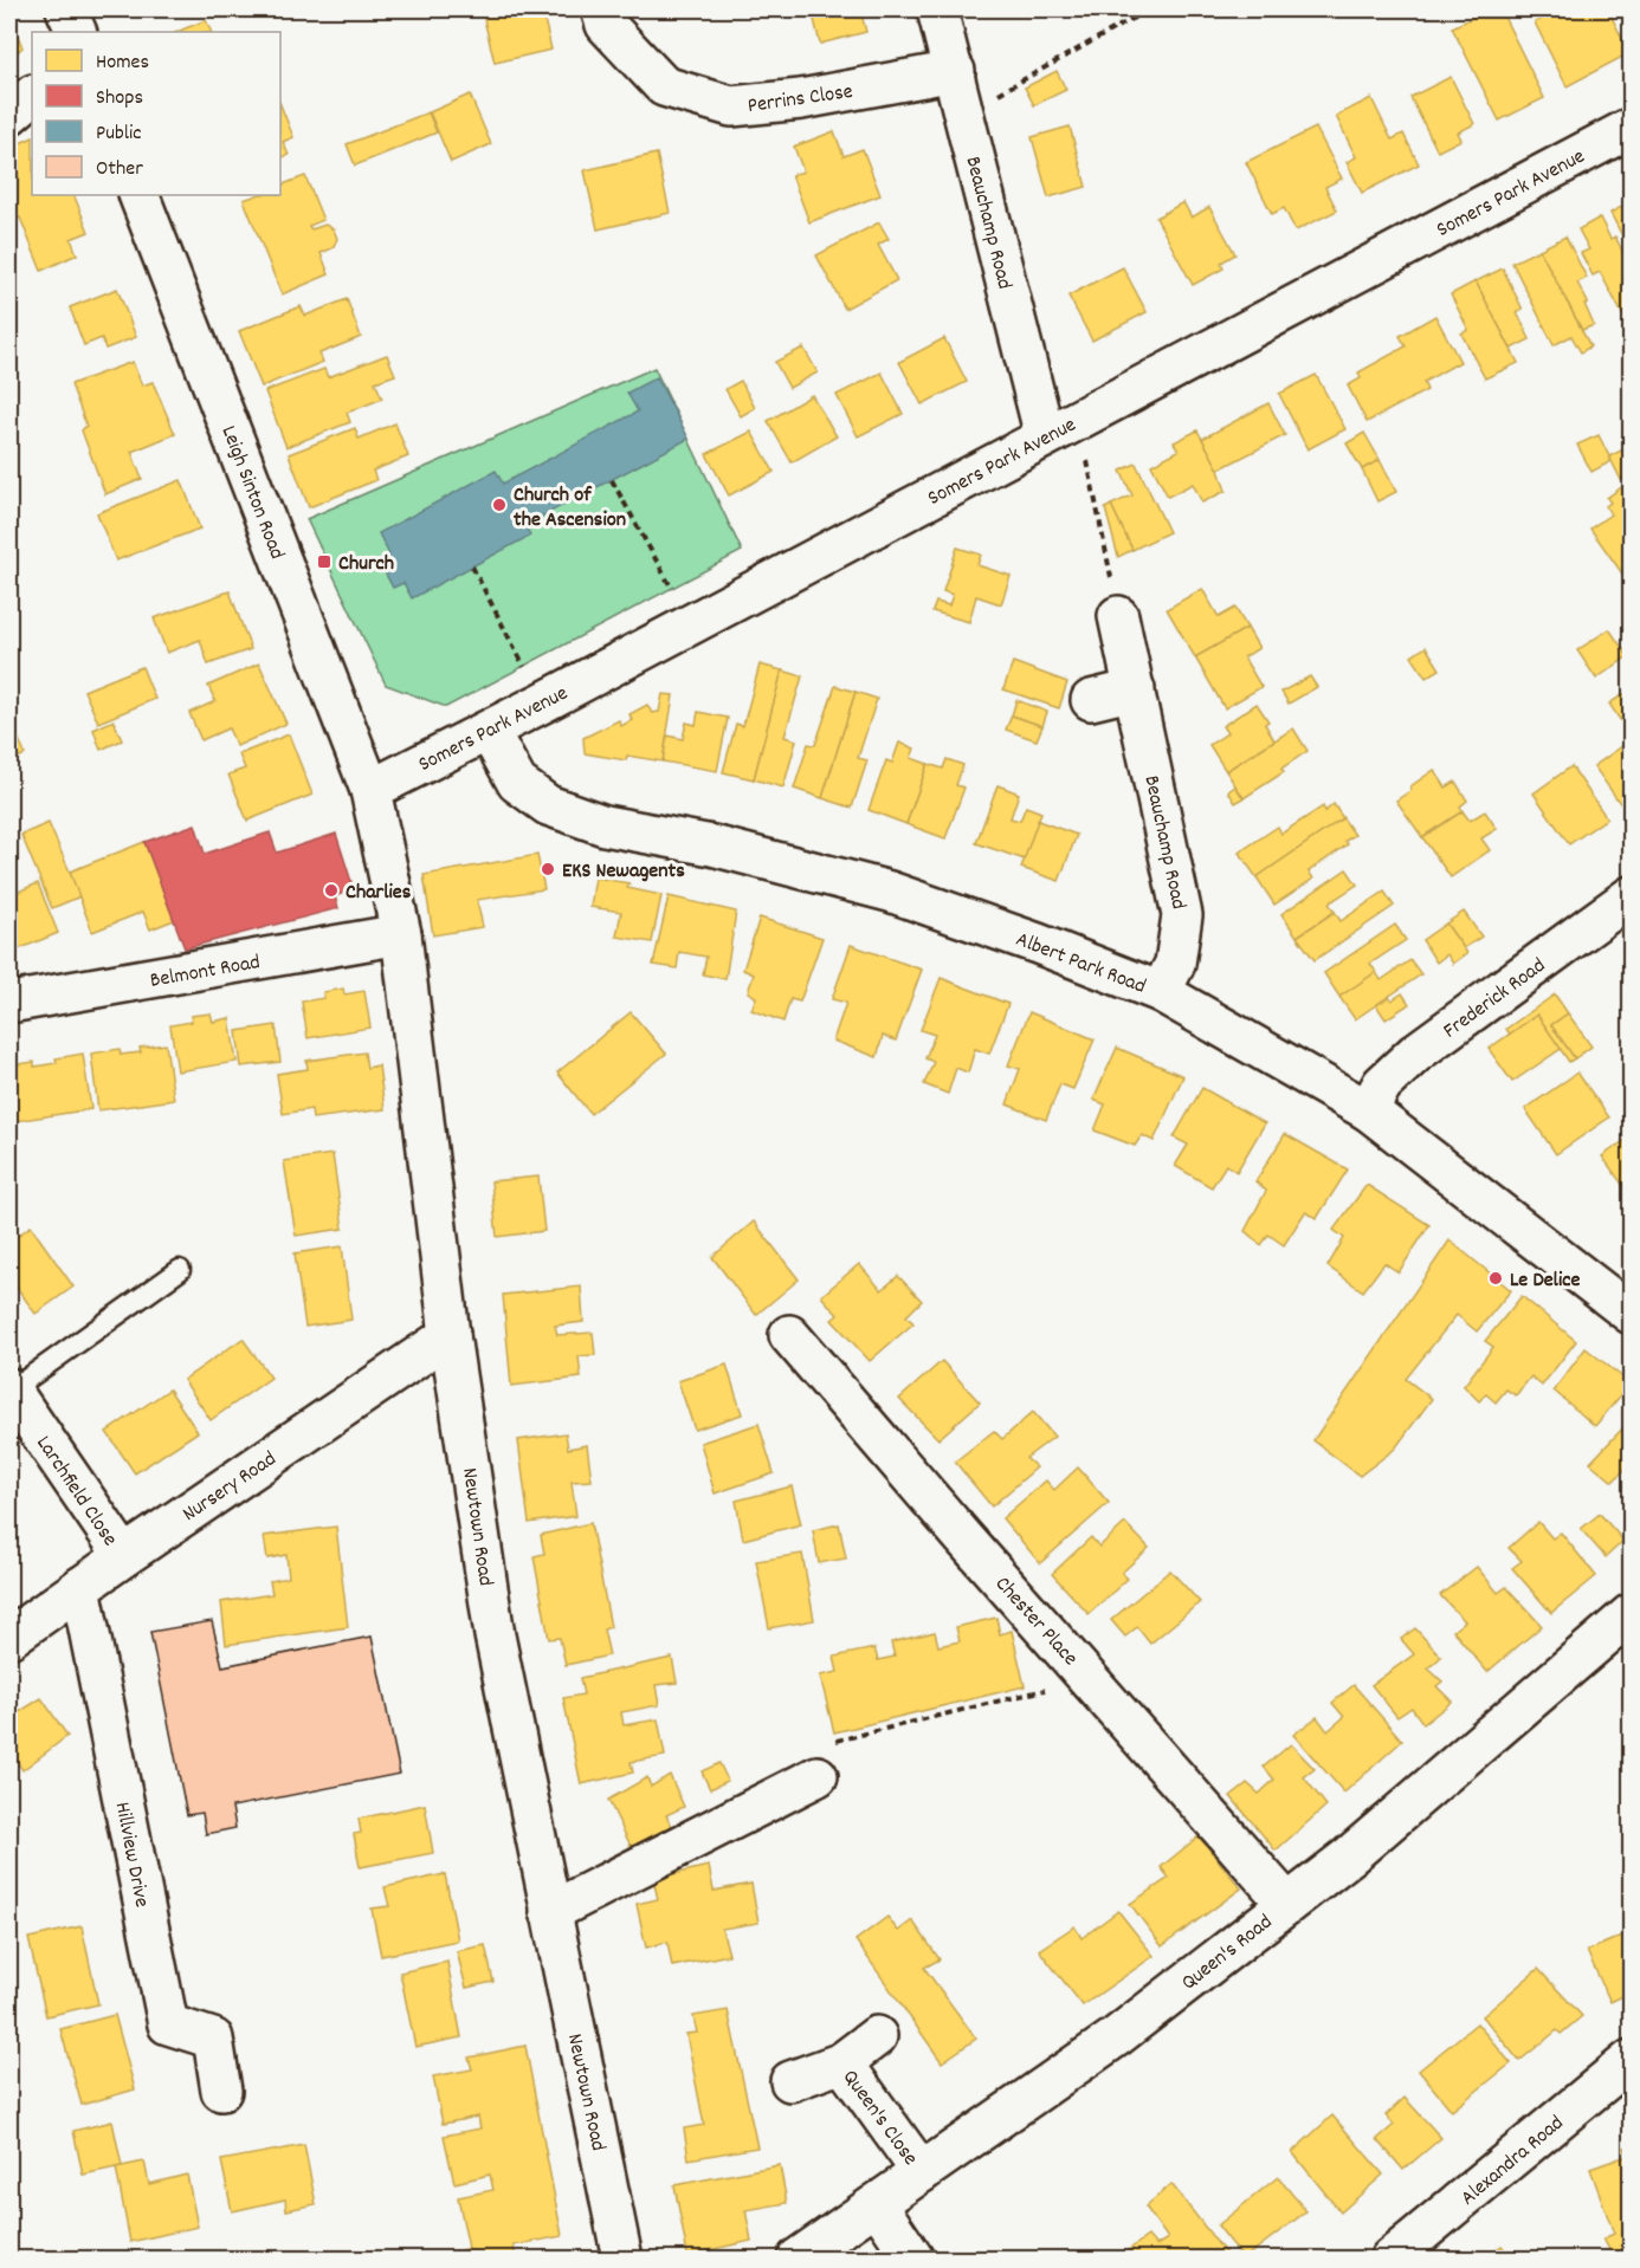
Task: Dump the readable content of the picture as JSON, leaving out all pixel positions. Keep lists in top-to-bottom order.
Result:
{
  "streets": {
    "street": [
      "Perrins Close",
      "Somers Park Avenue",
      "Beauchamp Road",
      "Leigh Sinton Road",
      "Albert Park Road",
      "Belmont Road",
      "Frederick Road",
      "Nursery Road",
      "Larchfield Close",
      "Newtown Road",
      "Chester Place",
      "Hillview Drive",
      "Queen's Road",
      "Queen's Close",
      "Alexandra Road"
    ]
  },
  "crossings": [
    ["Perrins Close", "Beauchamp Road"],
    ["Somers Park Avenue", "Beauchamp Road"],
    ["Somers Park Avenue", "Leigh Sinton Road"],
    ["Somers Park Avenue", "Albert Park Road"],
    ["Somers Park Avenue", "Newtown Road"],
    ["Beauchamp Road", "Albert Park Road"],
    ["Leigh Sinton Road", "Newtown Road"],
    ["Albert Park Road", "Frederick Road"],
    ["Belmont Road", "Newtown Road"],
    ["Nursery Road", "Larchfield Close"],
    ["Nursery Road", "Newtown Road"],
    ["Nursery Road", "Hillview Drive"],
    ["Chester Place", "Queen's Road"],
    ["Queen's Road", "Queen's Close"]
  ],
  "places": {
    "other": [
      "Church of the Ascension",
      "EKS Newagents",
      "Charlies",
      "Le Delice"
    ],
    "transit": ["Church"]
  },
  "legend": [
    "Homes",
    "Shops",
    "Public",
    "Other"
  ]
}
